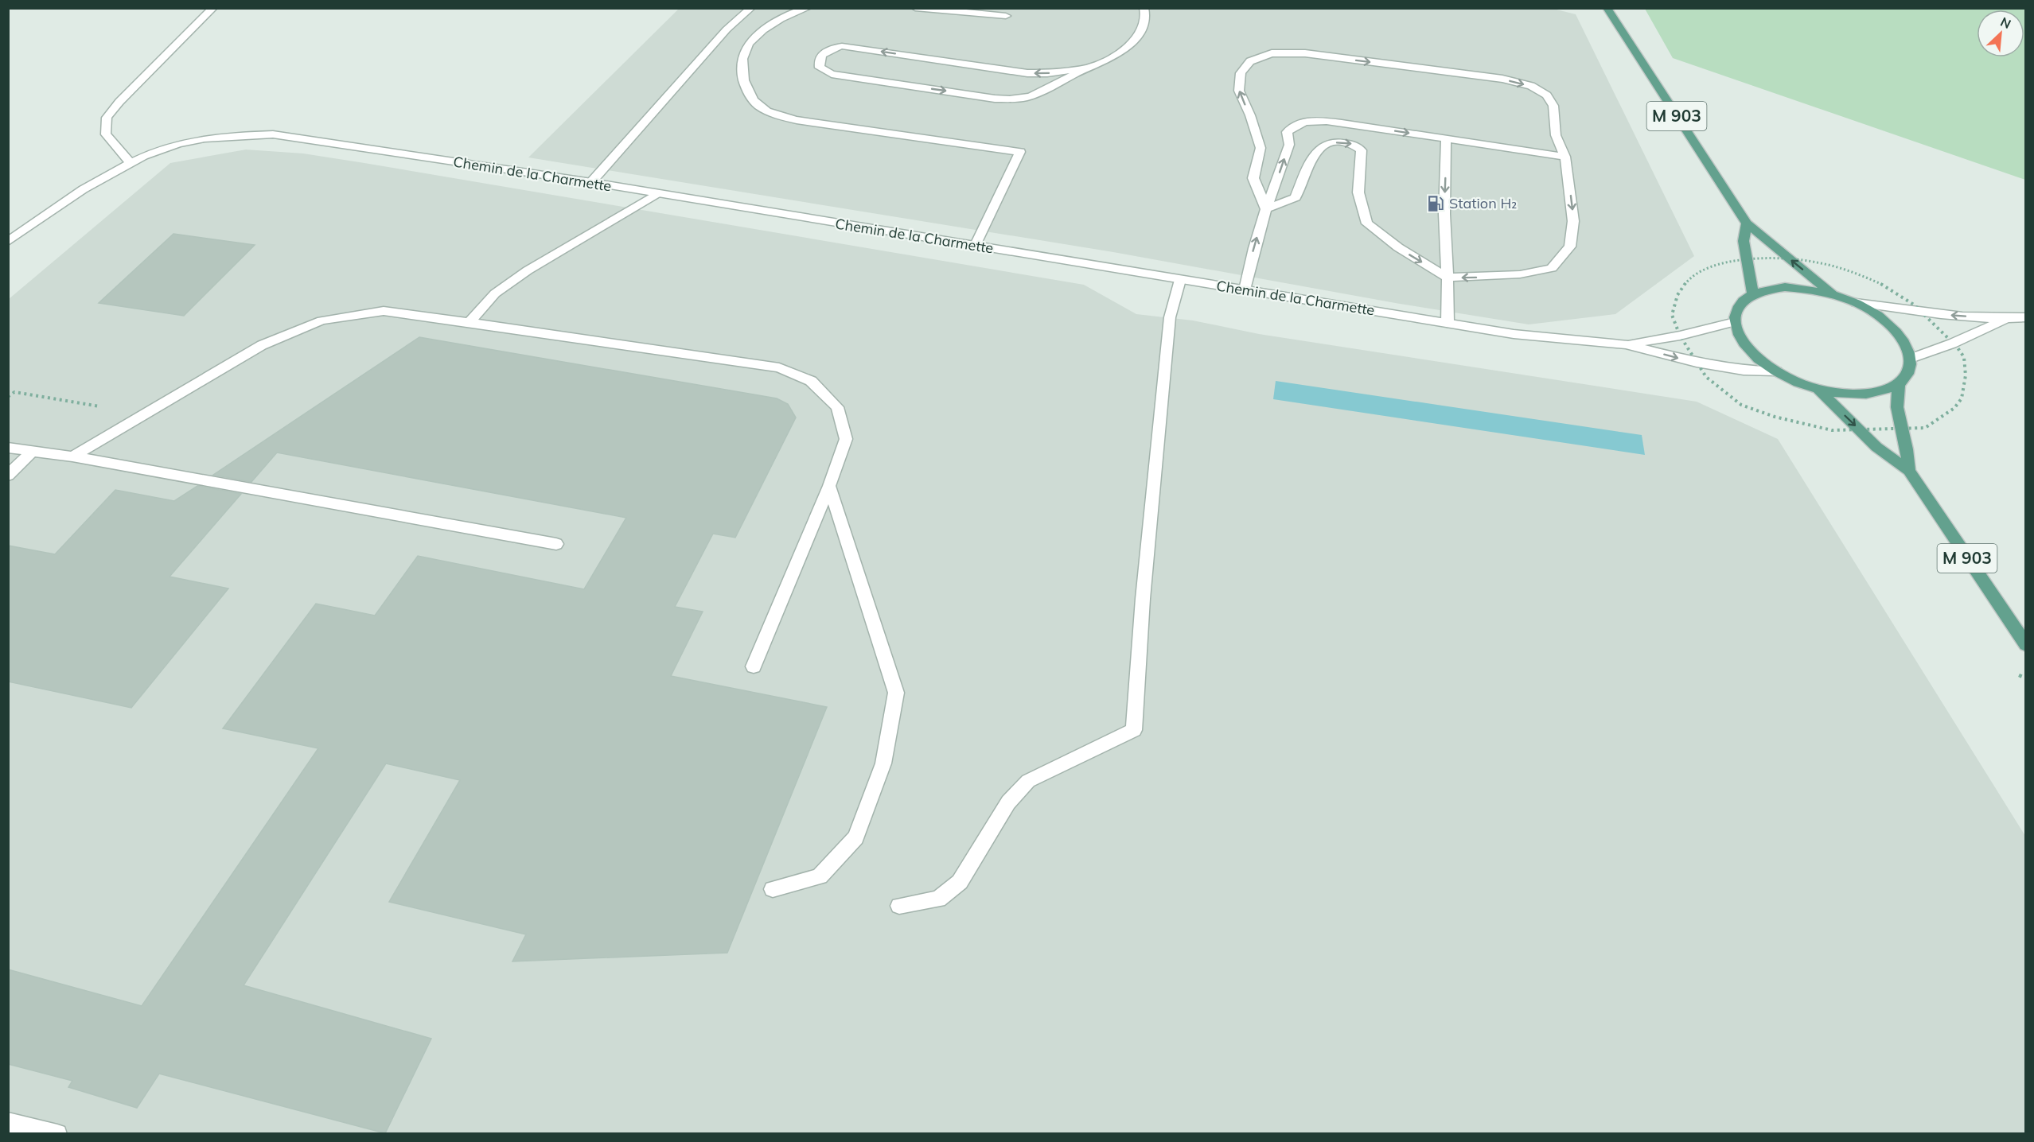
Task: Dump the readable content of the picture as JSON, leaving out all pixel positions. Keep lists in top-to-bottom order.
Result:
{
  "streets": {
    "main road": ["M 903"],
    "street": ["Chemin de la Charmette"]
  },
  "places": {
    "fuel station": ["Station H₂"]
  },
  "north": "top right"
}
